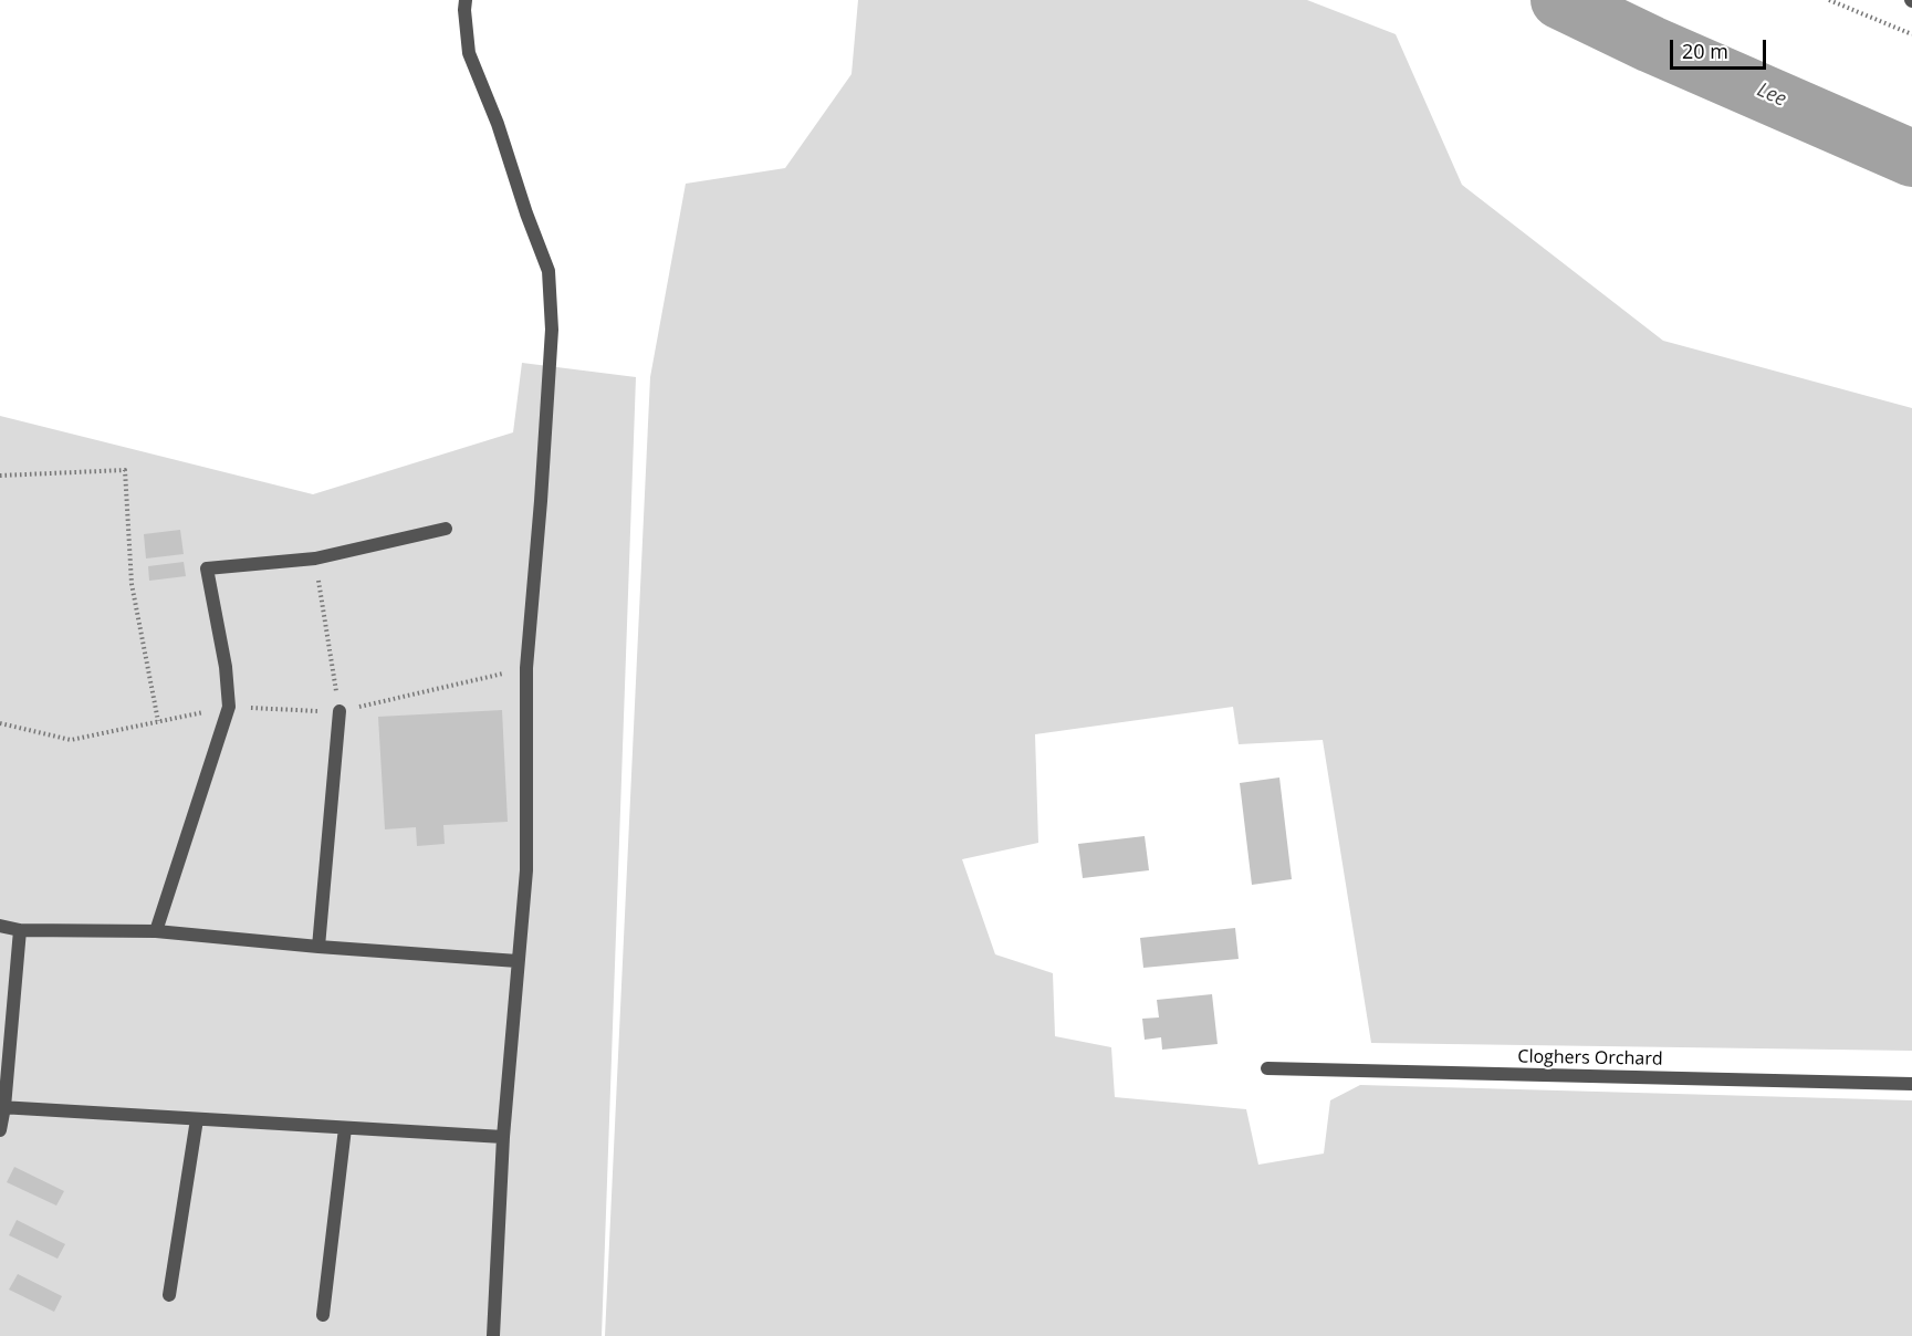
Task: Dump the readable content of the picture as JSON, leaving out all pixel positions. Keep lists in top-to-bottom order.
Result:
{
  "streets": {
    "street": ["Cloghers Orchard"]
  },
  "water": ["Lee"],
  "scale_bar": "20 m"
}
